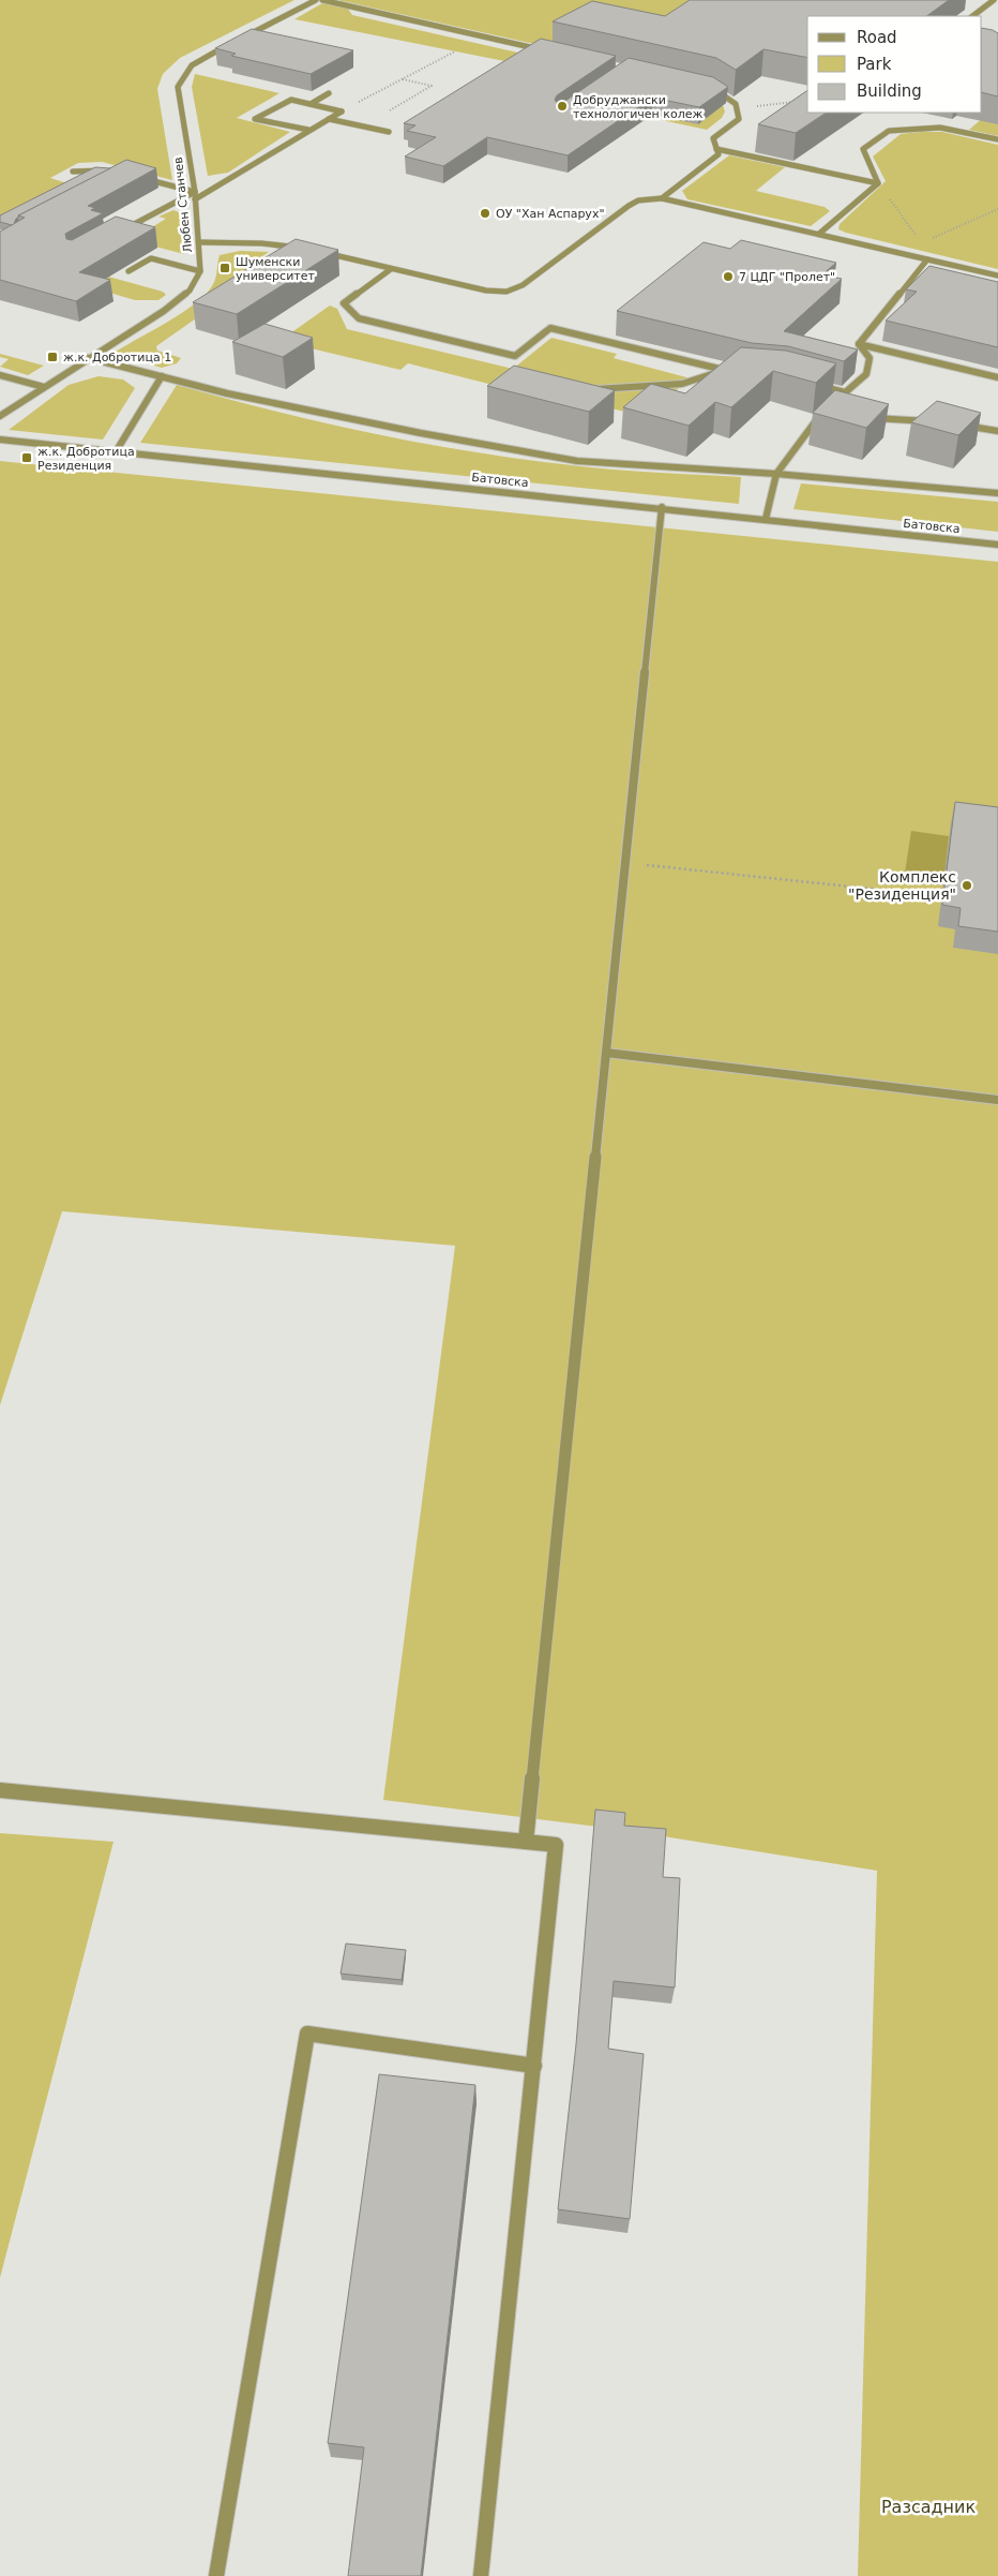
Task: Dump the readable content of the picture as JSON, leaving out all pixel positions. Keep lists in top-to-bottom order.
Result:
{
  "streets": {
    "street": ["Любен Станчев", "Батовска"]
  },
  "parks": ["Разсадник"],
  "places": {
    "other": [
      "Добруджански технологичен колеж",
      "ОУ \"Хан Аспарух\"",
      "7 ЦДГ \"Пролет\"",
      "Комплекс \"Резиденция\""
    ],
    "transit": ["Шуменски университет", "ж.к. Добротица 1", "ж.к. Добротица Резиденция"]
  },
  "legend": ["Road", "Park", "Building"]
}
